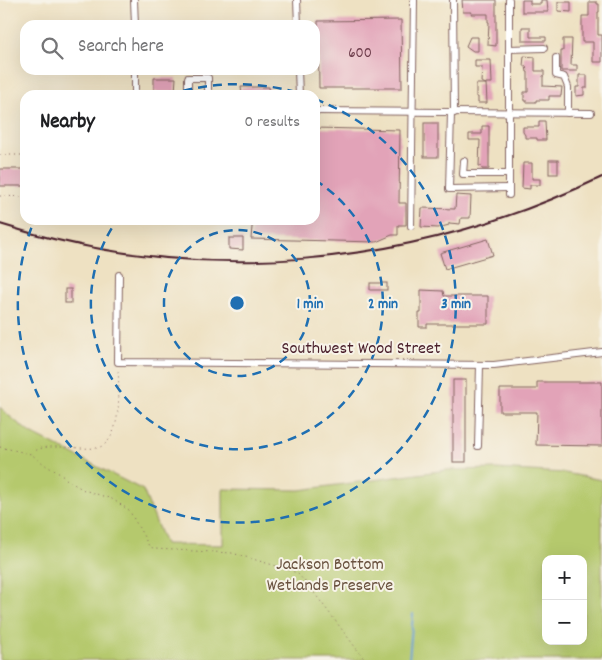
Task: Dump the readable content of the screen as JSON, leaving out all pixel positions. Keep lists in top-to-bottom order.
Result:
{
  "streets": {
    "street": ["Southwest Wood Street"]
  },
  "parks": ["Jackson Bottom Wetlands Preserve"],
  "house_numbers": ["600"],
  "page": {
    "search": "Search here",
    "heading": ["Nearby", "0 results"],
    "map_buttons": ["+", "−"]
  },
  "rings": ["1 min", "2 min", "3 min"]
}
